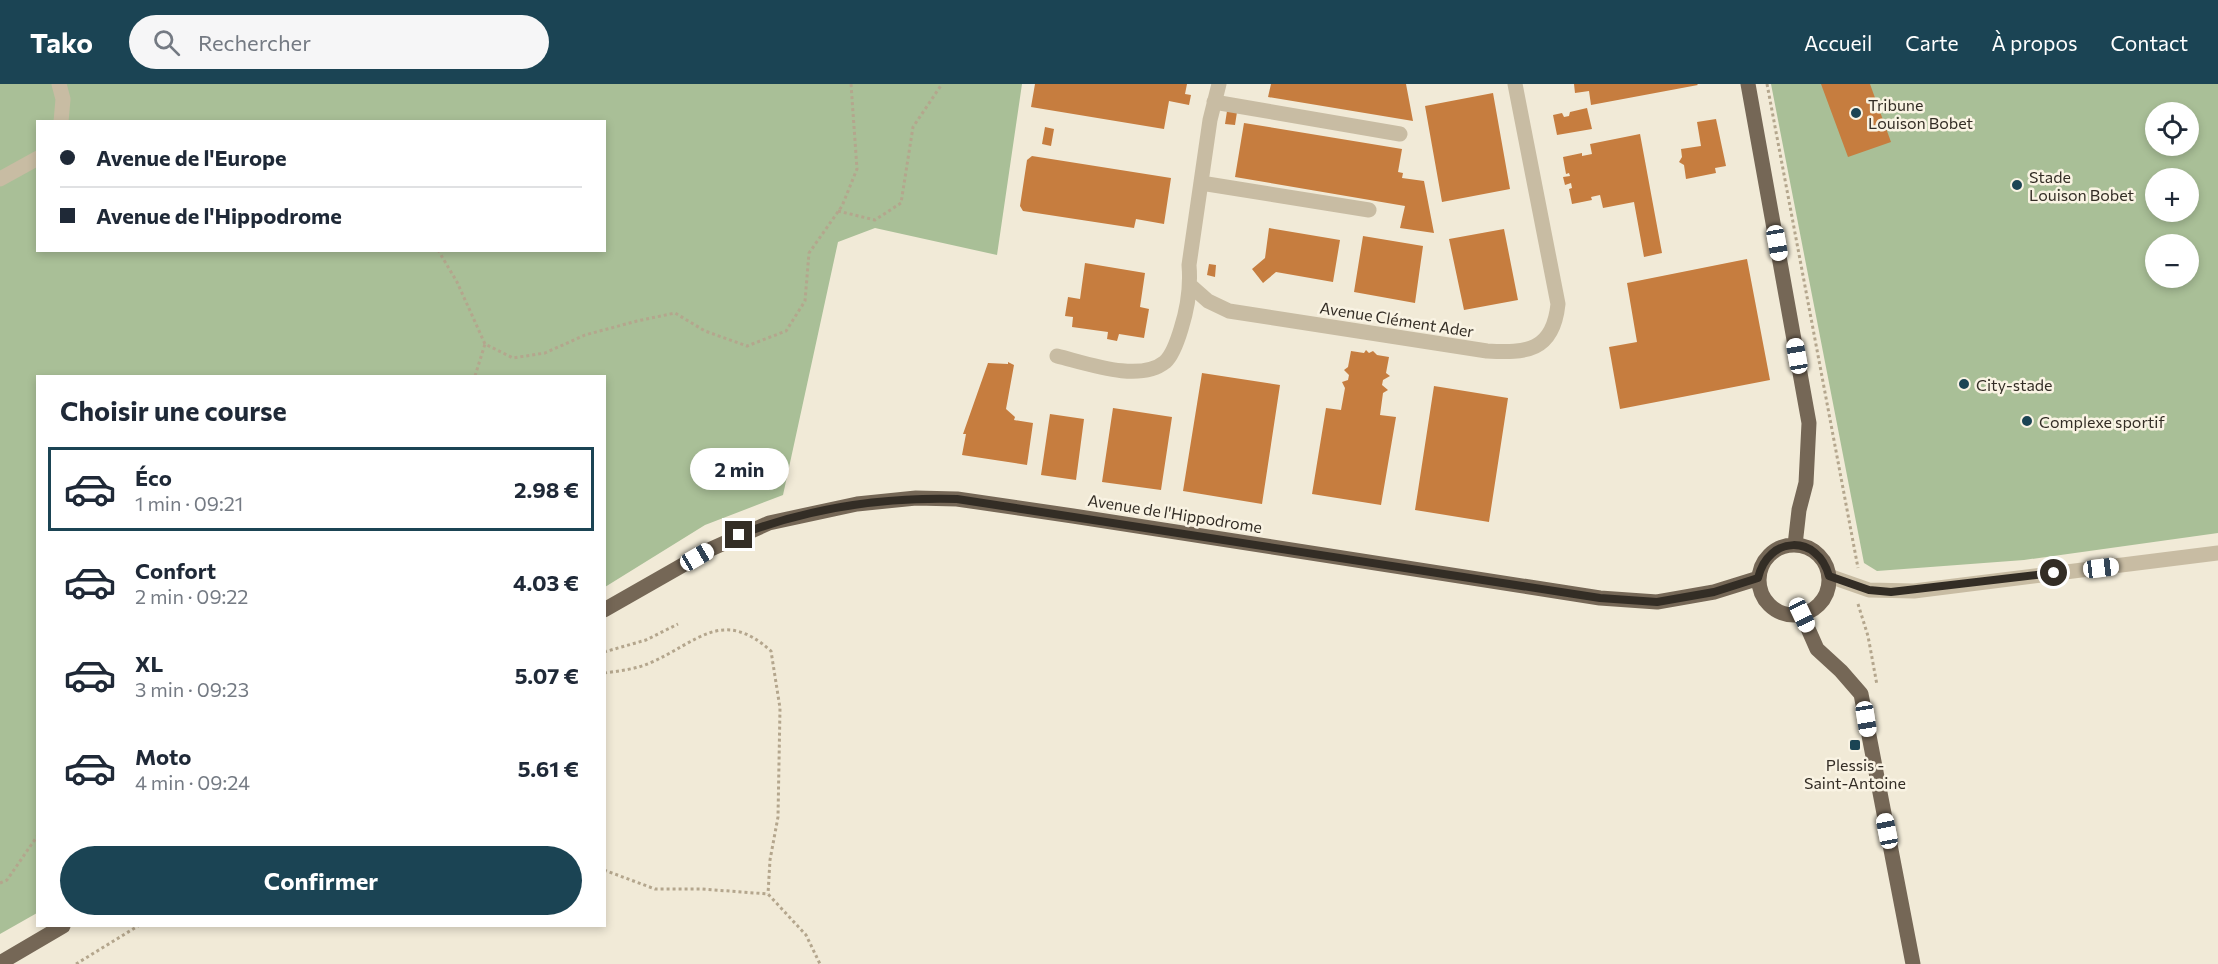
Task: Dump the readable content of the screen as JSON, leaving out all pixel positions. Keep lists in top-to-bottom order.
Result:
{
  "streets": {
    "main road": ["Avenue de l'Hippodrome"],
    "street": ["Avenue Clément Ader"]
  },
  "places": {
    "other": [
      "Tribune Louison Bobet",
      "Stade Louison Bobet",
      "City-stade",
      "Complexe sportif"
    ],
    "transit": ["Plessis - Saint-Antoine"]
  },
  "page": {
    "header": "Tako",
    "search": "Rechercher",
    "nav": [
      "Accueil",
      "Carte",
      "À propos",
      "Contact"
    ],
    "map_buttons": ["+", "−"],
    "banner": ["Avenue de l'Europe", "Avenue de l'Hippodrome"],
    "heading": "Choisir une course",
    "list": [
      {
        "name": "Éco",
        "note": "1 min · 09:21",
        "value": "2.98 €"
      },
      {
        "name": "Confort",
        "note": "2 min · 09:22",
        "value": "4.03 €"
      },
      {
        "name": "XL",
        "note": "3 min · 09:23",
        "value": "5.07 €"
      },
      {
        "name": "Moto",
        "note": "4 min · 09:24",
        "value": "5.61 €"
      }
    ],
    "bubble": "2 min",
    "buttons": "Confirmer"
  }
}
